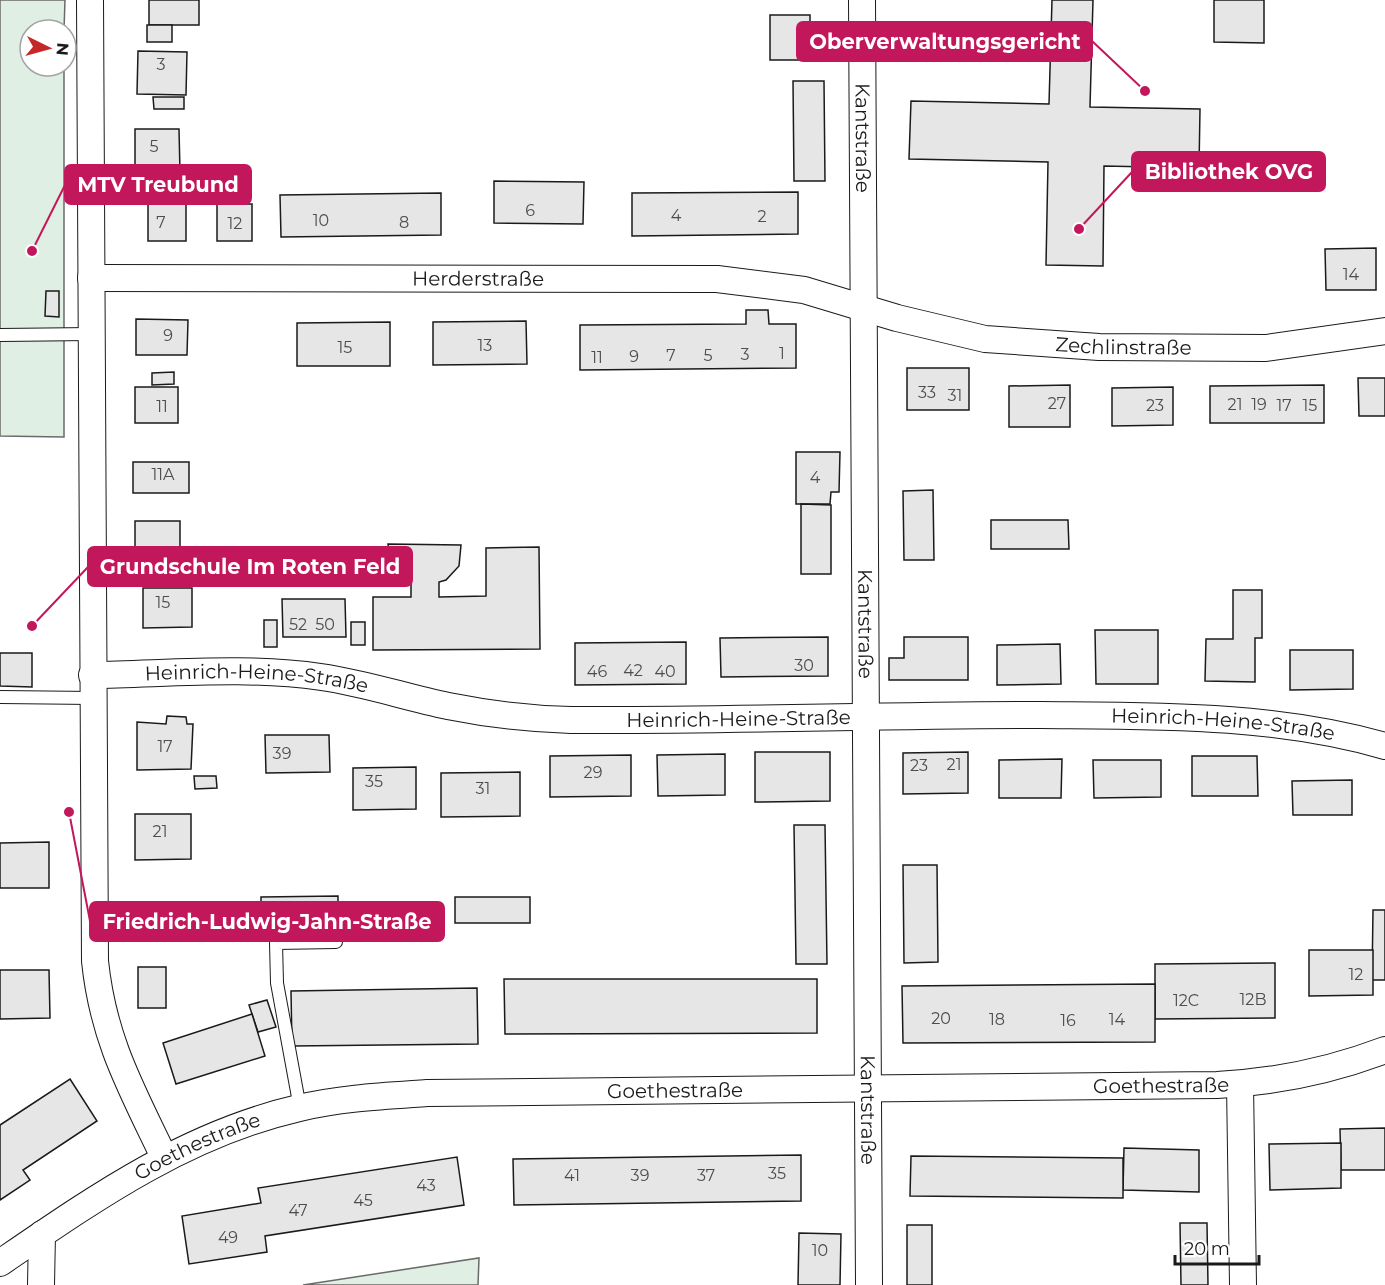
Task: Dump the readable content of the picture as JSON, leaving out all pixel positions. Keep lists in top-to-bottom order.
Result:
{
  "streets": {
    "street": [
      "Kantstraße",
      "Herderstraße",
      "Zechlinstraße",
      "Heinrich-Heine-Straße",
      "Goethestraße"
    ]
  },
  "crossings": [
    ["Kantstraße", "Herderstraße"],
    ["Kantstraße", "Zechlinstraße"],
    ["Kantstraße", "Heinrich-Heine-Straße"],
    ["Kantstraße", "Goethestraße"],
    ["Herderstraße", "Zechlinstraße"]
  ],
  "places": [
    "Oberverwaltungsgericht",
    "Bibliothek OVG",
    "MTV Treubund",
    "Grundschule Im Roten Feld",
    "Friedrich-Ludwig-Jahn-Straße"
  ],
  "house_numbers": [
    "3",
    "5",
    "6",
    "4",
    "2",
    "10",
    "7",
    "8",
    "12",
    "14",
    "9",
    "13",
    "15",
    "1",
    "3",
    "7",
    "5",
    "9",
    "11",
    "33",
    "31",
    "27",
    "21",
    "19",
    "23",
    "17",
    "15",
    "11",
    "11A",
    "4",
    "15",
    "52",
    "50",
    "30",
    "42",
    "46",
    "40",
    "17",
    "39",
    "21",
    "23",
    "29",
    "35",
    "31",
    "21",
    "12",
    "12B",
    "12C",
    "20",
    "18",
    "14",
    "16",
    "35",
    "41",
    "39",
    "37",
    "43",
    "45",
    "47",
    "49",
    "10"
  ],
  "scale_bar": "20 m",
  "north": "right"
}
